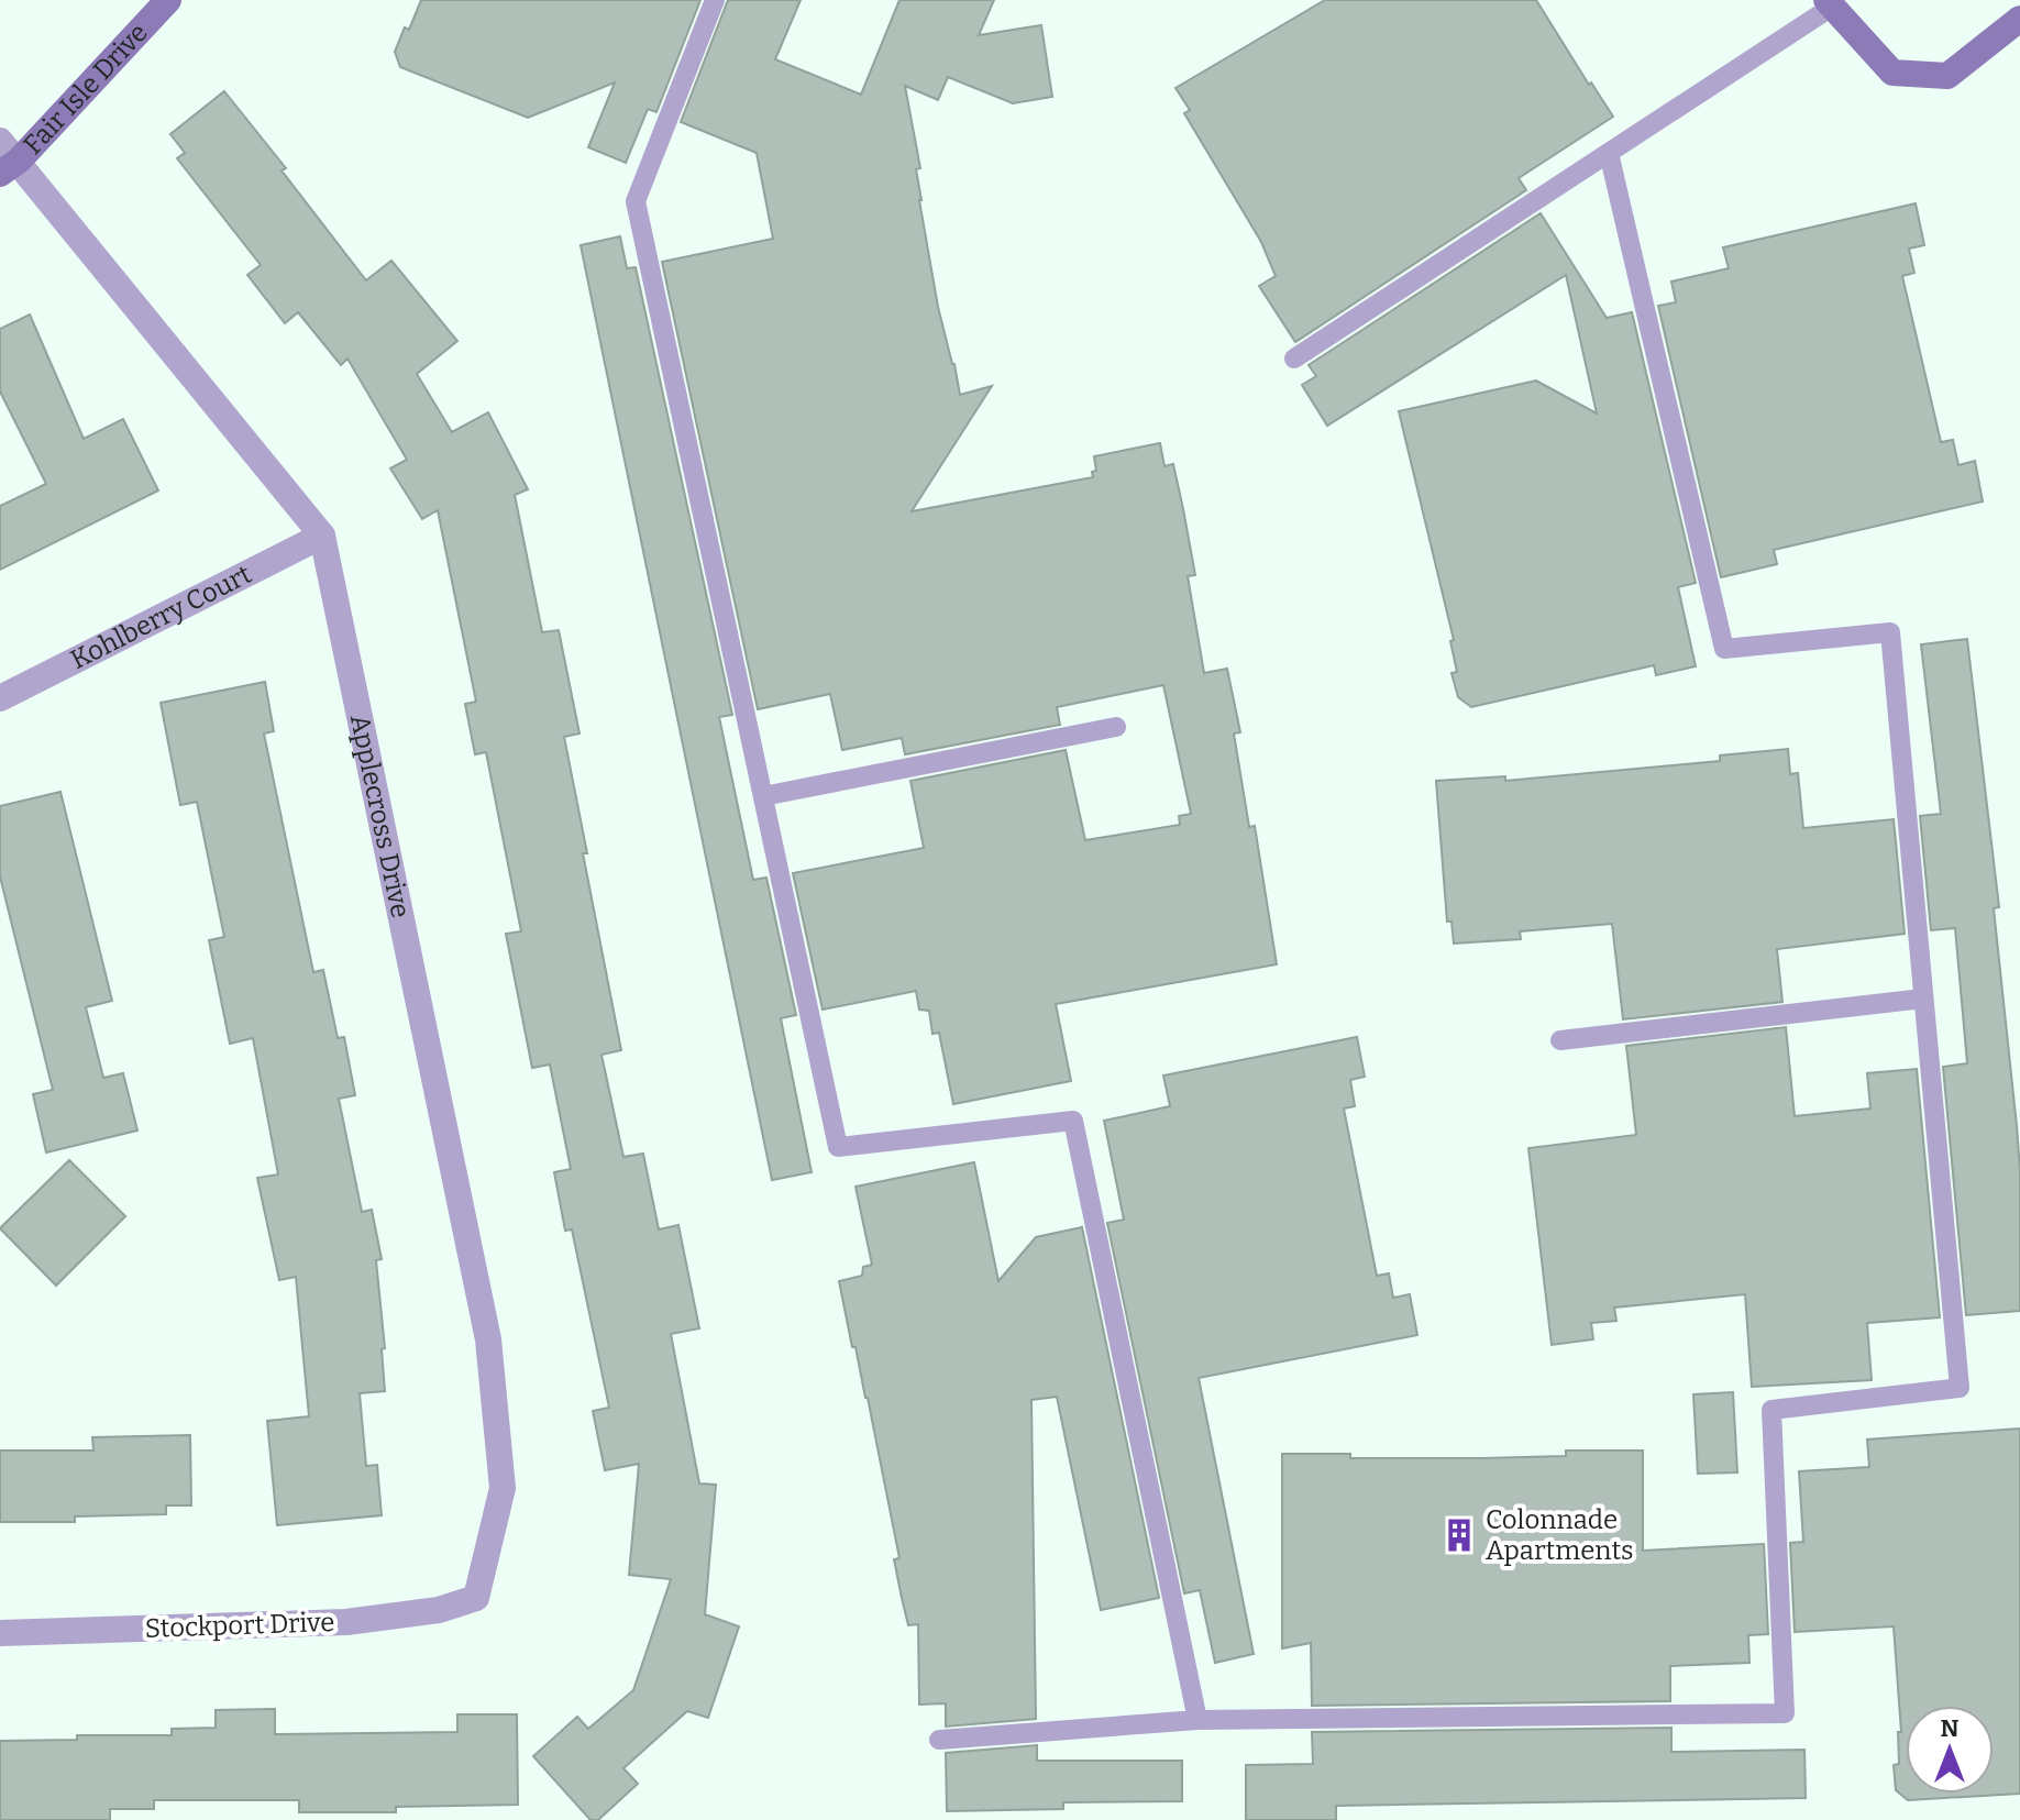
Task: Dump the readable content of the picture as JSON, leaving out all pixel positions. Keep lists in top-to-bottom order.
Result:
{
  "streets": {
    "street": [
      "Fair Isle Drive",
      "Kohlberry Court",
      "Applecross Drive",
      "Stockport Drive"
    ]
  },
  "crossings": [
    ["Fair Isle Drive", "Applecross Drive"],
    ["Kohlberry Court", "Applecross Drive"],
    ["Applecross Drive", "Stockport Drive"]
  ],
  "places": {
    "building": ["Colonnade Apartments"]
  },
  "north": "top"
}
